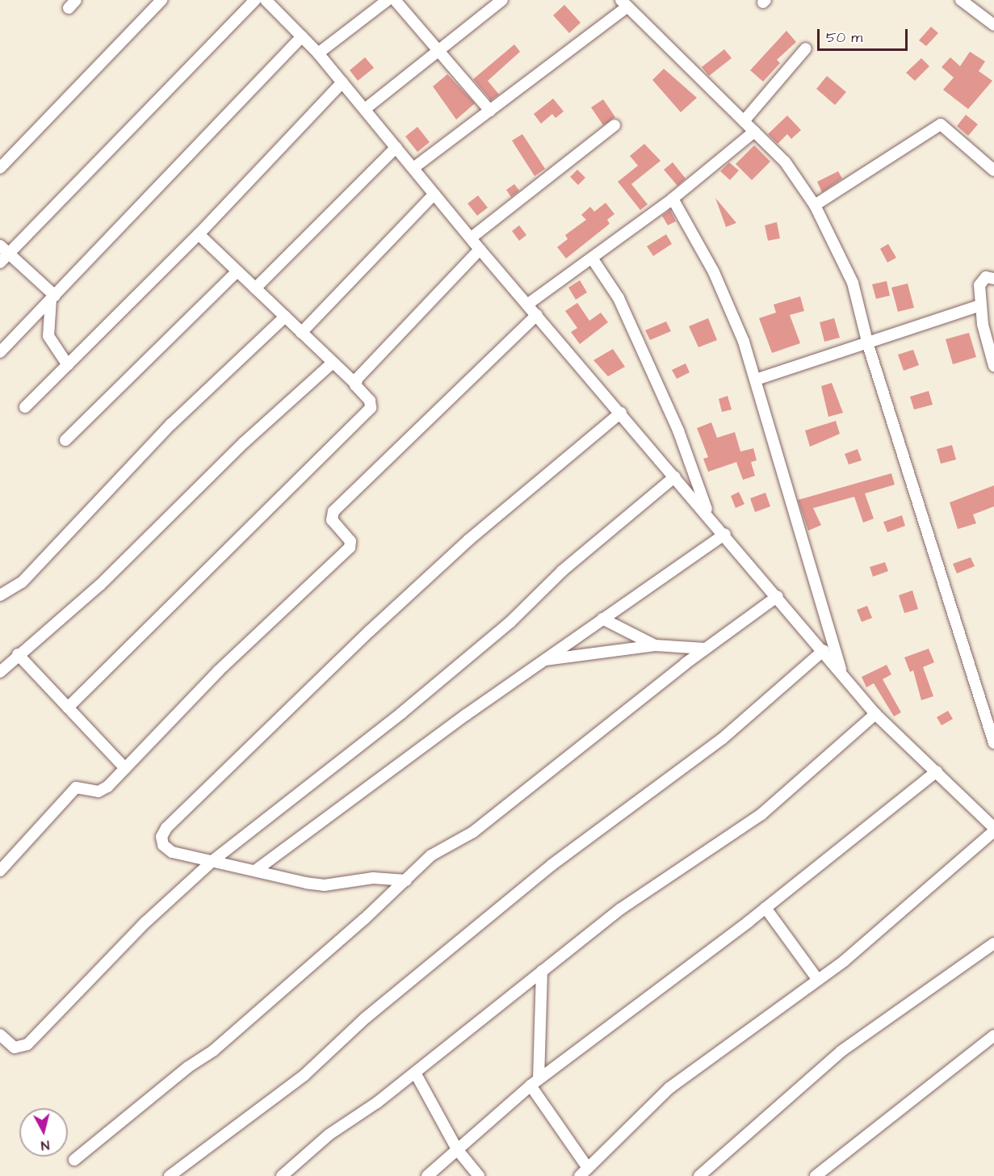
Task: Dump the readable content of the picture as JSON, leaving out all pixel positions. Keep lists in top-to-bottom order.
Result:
{
  "scale_bar": "50 m",
  "north": "bottom"
}
